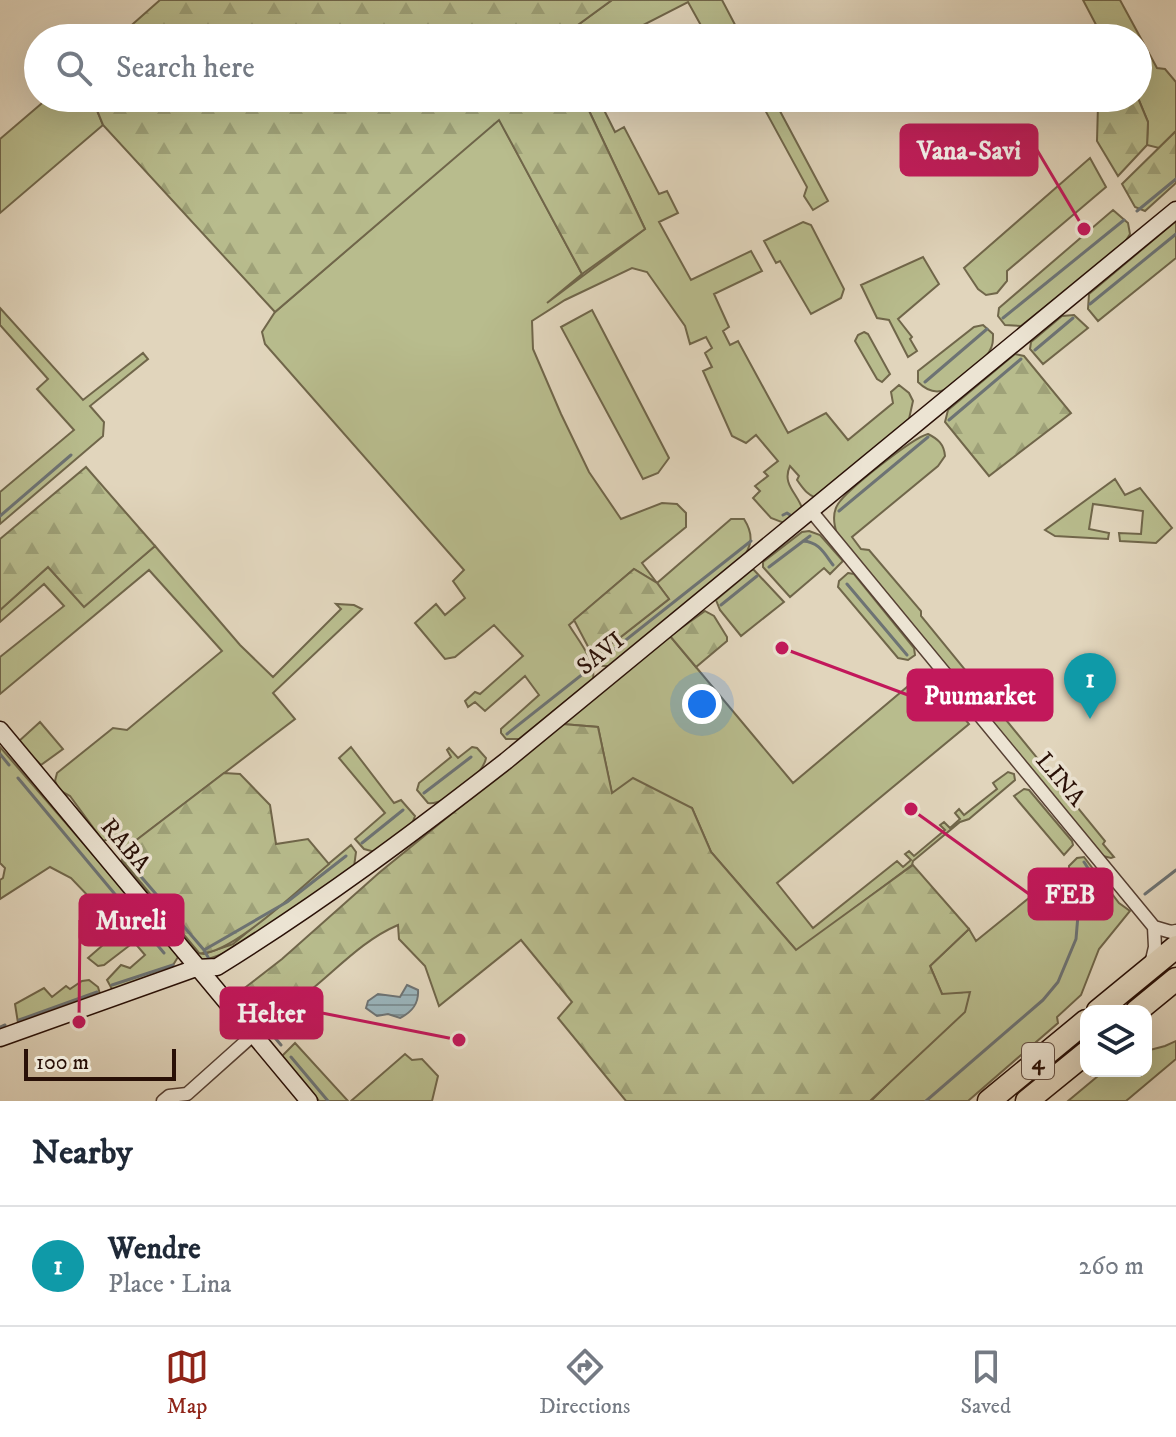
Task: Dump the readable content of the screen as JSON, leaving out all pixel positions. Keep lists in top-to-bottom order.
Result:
{
  "streets": {
    "highway": ["4"],
    "street": ["SAVI", "LINA", "RABA"]
  },
  "crossings": [
    ["SAVI", "LINA"],
    ["SAVI", "RABA"]
  ],
  "places": [
    "Vana-Savi",
    "Puumarket",
    "FEB",
    "Mureli",
    "Helter"
  ],
  "scale_bar": "100 m",
  "page": {
    "search": "Search here",
    "pins": "1",
    "scale": "100 m",
    "heading": "Nearby",
    "list": [
      {
        "mark": "1",
        "name": "Wendre",
        "note": "Place · Lina",
        "value": "260 m"
      }
    ],
    "nav": ["Map", "Directions", "Saved"]
  }
}
